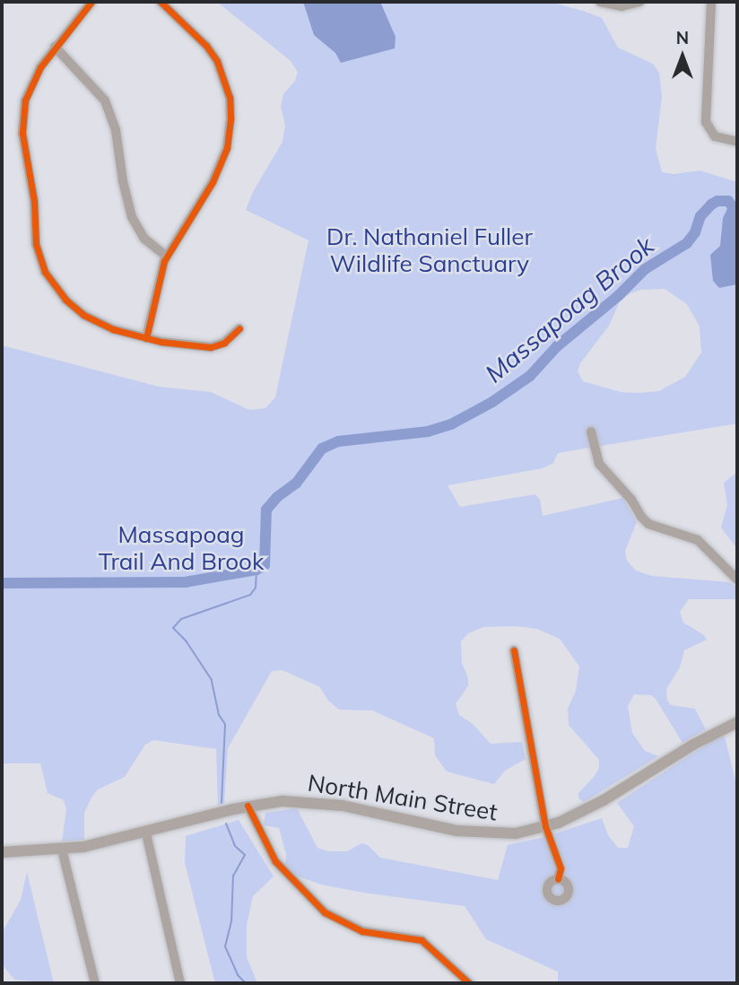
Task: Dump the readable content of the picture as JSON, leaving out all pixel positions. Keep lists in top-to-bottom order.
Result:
{
  "streets": {
    "main road": ["North Main Street"]
  },
  "water": ["Massapoag Brook"],
  "parks": ["Dr. Nathaniel Fuller Wildlife Sanctuary", "Massapoag Trail And Brook"],
  "north": "top"
}
